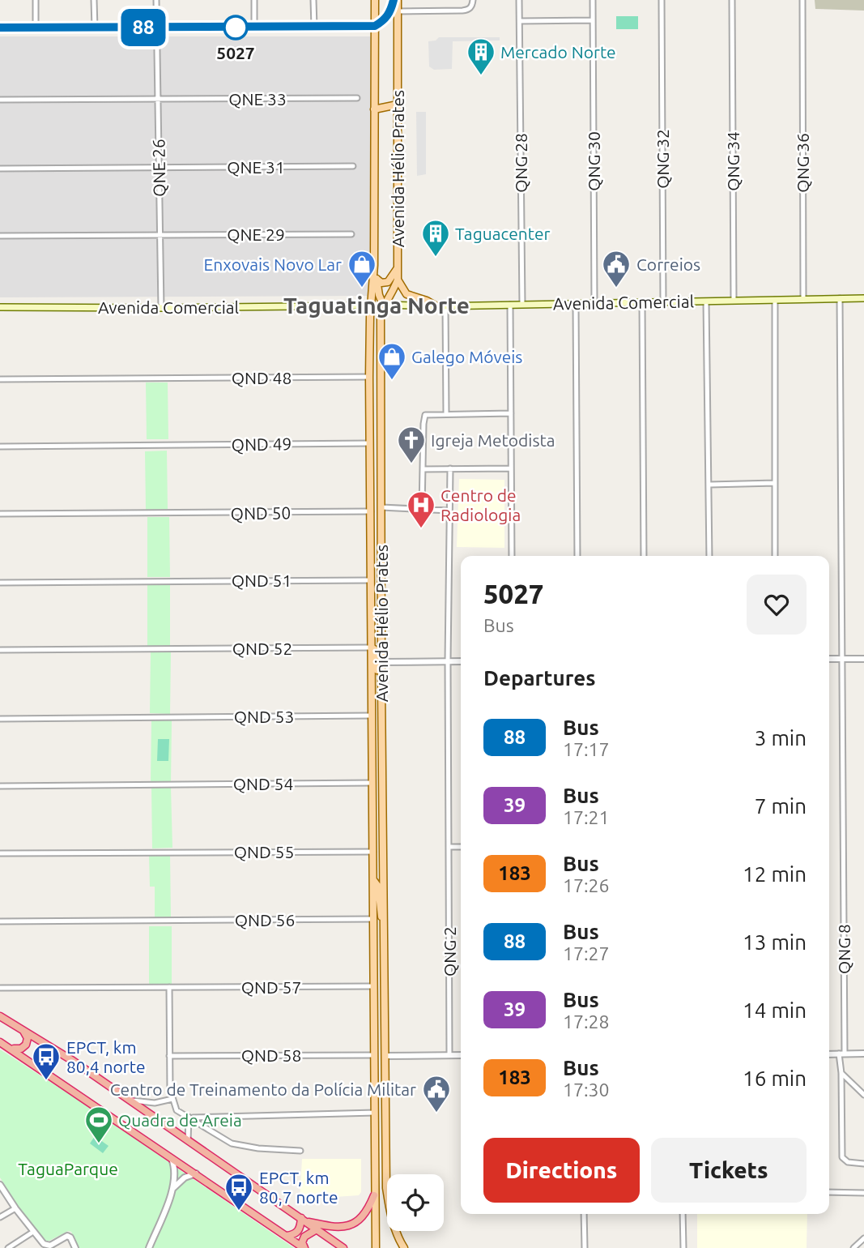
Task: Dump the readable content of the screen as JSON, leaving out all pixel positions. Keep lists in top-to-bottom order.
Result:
{
  "streets": {
    "main road": ["Avenida Hélio Prates", "Avenida Comercial"],
    "street": [
      "QNE 33",
      "QNG 32",
      "QNG 30",
      "QNG 34",
      "QNG 28",
      "QNG 36",
      "QNE 31",
      "QNE 26",
      "QNE 29",
      "QND 48",
      "QND 49",
      "QND 50",
      "QND 51",
      "QND 52",
      "QND 53",
      "QND 54",
      "QND 55",
      "QND 56",
      "QNG 8",
      "QNG 2",
      "QND 57",
      "QND 58"
    ]
  },
  "crossings": [
    ["QNE 33", "QNE 26"],
    ["QNG 32", "Avenida Comercial"],
    ["QNG 30", "Avenida Comercial"],
    ["QNG 34", "Avenida Comercial"],
    ["QNG 28", "Avenida Comercial"],
    ["QNG 36", "Avenida Comercial"],
    ["QNE 31", "QNE 26"],
    ["QNE 26", "QNE 29"],
    ["QNE 26", "Avenida Comercial"],
    ["Avenida Hélio Prates", "Avenida Comercial"],
    ["Avenida Hélio Prates", "QND 48"],
    ["Avenida Hélio Prates", "QND 49"],
    ["Avenida Hélio Prates", "QND 50"],
    ["Avenida Hélio Prates", "QND 51"],
    ["Avenida Hélio Prates", "QND 52"],
    ["Avenida Hélio Prates", "QND 53"],
    ["Avenida Hélio Prates", "QND 54"],
    ["Avenida Hélio Prates", "QND 55"],
    ["Avenida Hélio Prates", "QND 56"],
    ["Avenida Hélio Prates", "QND 57"],
    ["Avenida Hélio Prates", "QND 58"],
    ["Avenida Comercial", "QNG 8"]
  ],
  "districts": ["Taguatinga Norte"],
  "parks": ["TaguaParque"],
  "places": {
    "other": ["5027"],
    "building": ["Mercado Norte", "Taguacenter"],
    "shop": ["Enxovais Novo Lar", "Galego Móveis"],
    "public building": ["Correios", "Centro de Treinamento da Polícia Militar"],
    "church": ["Igreja Metodista"],
    "hospital": ["Centro de Radiologia"],
    "bus stop": ["EPCT, km 80,4 norte", "EPCT, km 80,7 norte"],
    "sports": ["Quadra de Areia"]
  },
  "lines": ["bus line 88"],
  "page": {
    "on_map": "88",
    "heading": [
      ["5027", "Bus"],
      "Departures"
    ],
    "list": [
      {
        "mark": "88",
        "name": "Bus",
        "note": "17:17",
        "value": "3 min"
      },
      {
        "mark": "39",
        "name": "Bus",
        "note": "17:21",
        "value": "7 min"
      },
      {
        "mark": "183",
        "name": "Bus",
        "note": "17:26",
        "value": "12 min"
      },
      {
        "mark": "88",
        "name": "Bus",
        "note": "17:27",
        "value": "13 min"
      },
      {
        "mark": "39",
        "name": "Bus",
        "note": "17:28",
        "value": "14 min"
      },
      {
        "mark": "183",
        "name": "Bus",
        "note": "17:30",
        "value": "16 min"
      }
    ],
    "buttons": ["Directions", "Tickets"]
  }
}
